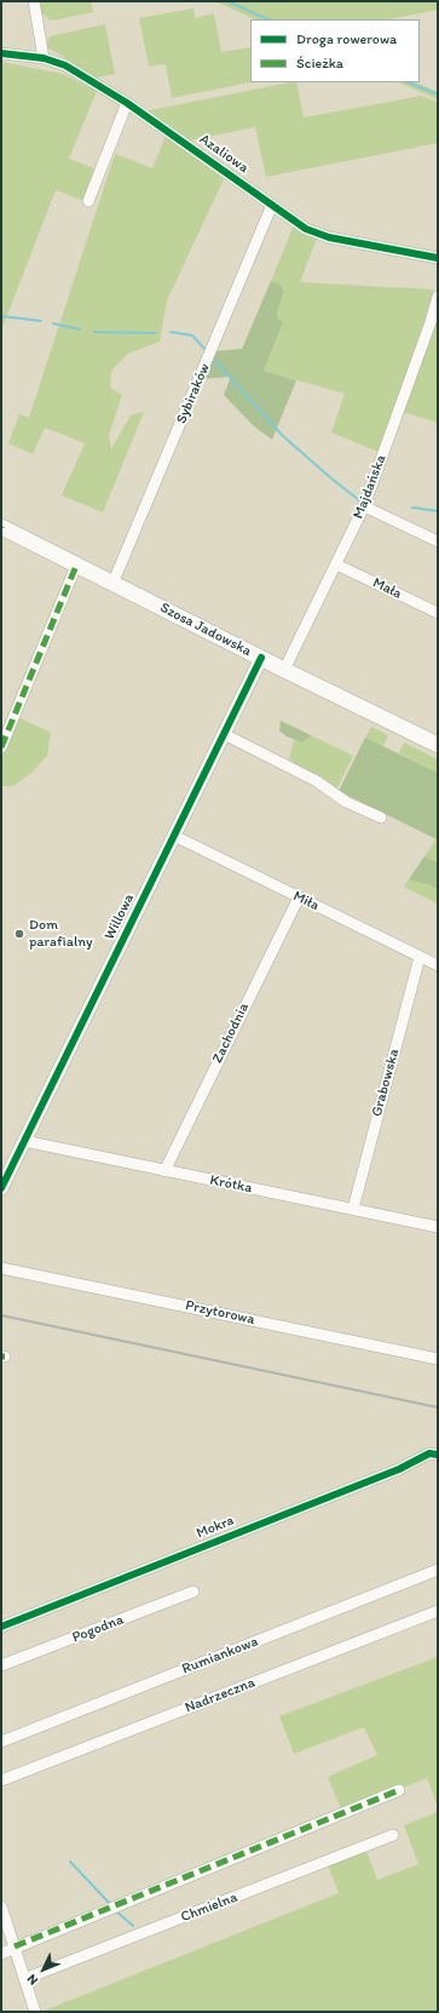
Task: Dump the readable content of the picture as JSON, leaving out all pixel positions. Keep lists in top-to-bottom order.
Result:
{
  "streets": {
    "main road": ["Szosa Jadowska"],
    "street": [
      "Azaliowa",
      "Sybiraków",
      "Majdańska",
      "Mała",
      "Miła",
      "Willowa",
      "Zachodnia",
      "Grabowska",
      "Krótka",
      "Przytorowa",
      "Mokra",
      "Pogodna",
      "Rumiankowa",
      "Nadrzeczna",
      "Chmielna"
    ]
  },
  "crossings": [
    ["Azaliowa", "Sybiraków"],
    ["Sybiraków", "Szosa Jadowska"],
    ["Majdańska", "Mała"],
    ["Majdańska", "Szosa Jadowska"],
    ["Szosa Jadowska", "Willowa"],
    ["Miła", "Willowa"],
    ["Miła", "Zachodnia"],
    ["Miła", "Grabowska"],
    ["Willowa", "Krótka"],
    ["Zachodnia", "Krótka"],
    ["Grabowska", "Krótka"]
  ],
  "places": ["Dom parafialny"],
  "legend": ["Droga rowerowa", "Ścieżka"],
  "north": "bottom left"
}
